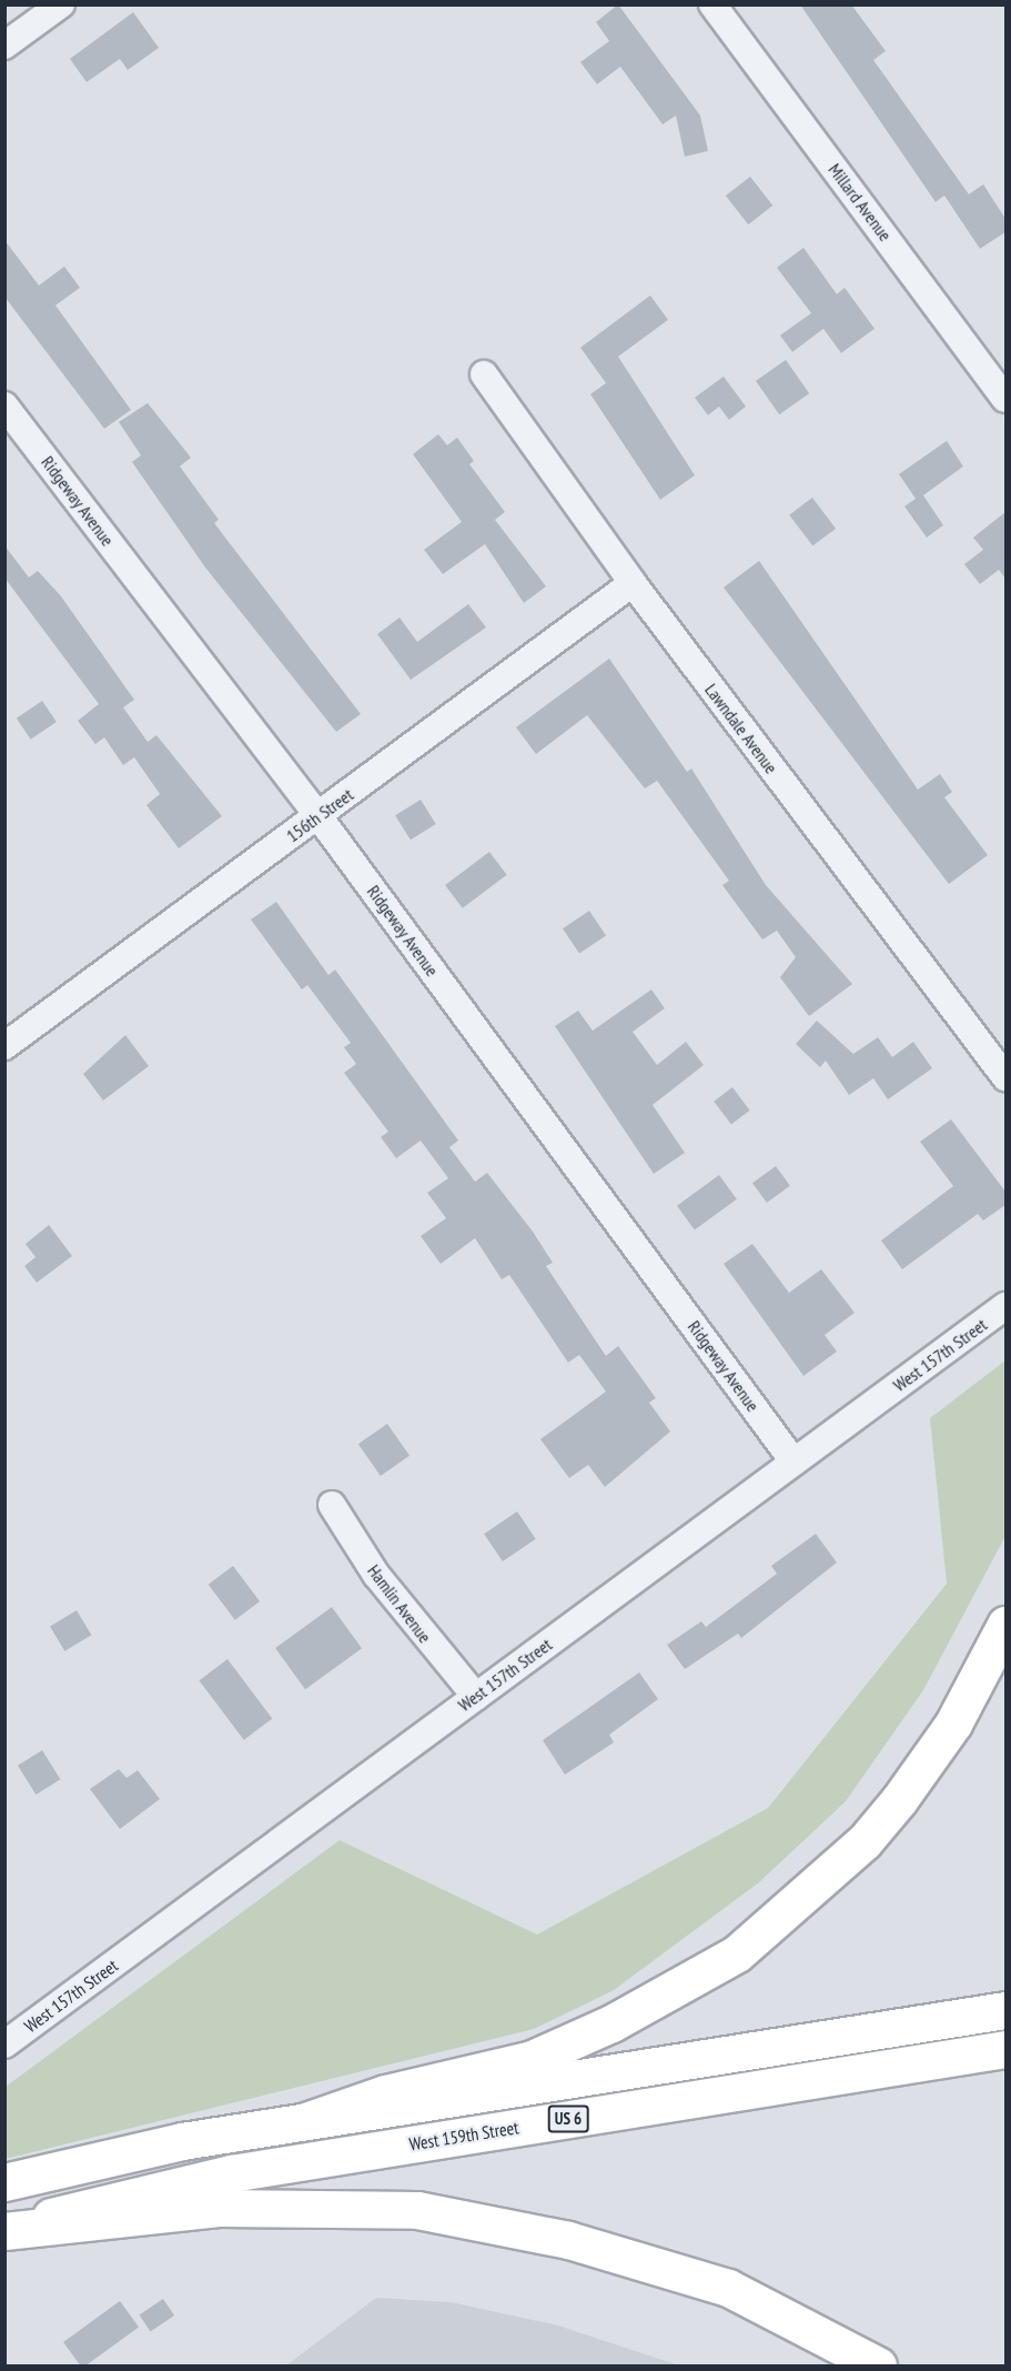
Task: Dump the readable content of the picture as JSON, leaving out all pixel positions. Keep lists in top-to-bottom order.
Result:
{
  "streets": {
    "main road": ["US 6", "West 159th Street"],
    "street": [
      "Millard Avenue",
      "Ridgeway Avenue",
      "Lawndale Avenue",
      "156th Street",
      "West 157th Street",
      "Hamlin Avenue"
    ]
  },
  "crossings": [
    ["Ridgeway Avenue", "156th Street"],
    ["Ridgeway Avenue", "West 157th Street"],
    ["Lawndale Avenue", "156th Street"],
    ["West 157th Street", "Hamlin Avenue"]
  ]
}
